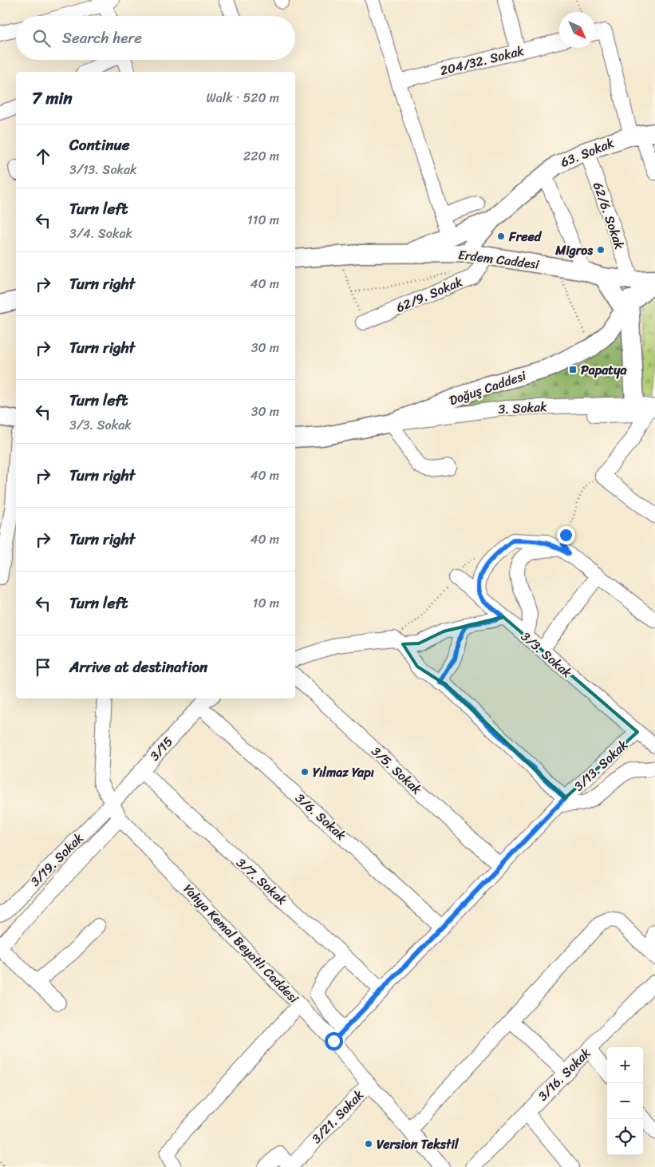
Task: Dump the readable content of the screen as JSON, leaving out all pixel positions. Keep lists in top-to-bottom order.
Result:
{
  "streets": {
    "main road": ["63. Sokak", "Erdem Caddesi", "Doğuş Caddesi"],
    "street": [
      "204/32. Sokak",
      "62/6. Sokak",
      "62/9. Sokak",
      "3. Sokak",
      "3/3. Sokak",
      "3/15",
      "3/13. Sokak",
      "3/5. Sokak",
      "3/6. Sokak",
      "3/19. Sokak",
      "3/7. Sokak",
      "Yahya Kemal Beyatlı Caddesi",
      "3/16. Sokak",
      "3/21. Sokak"
    ]
  },
  "crossings": [
    ["63. Sokak", "62/6. Sokak"],
    ["62/6. Sokak", "Erdem Caddesi"],
    ["Erdem Caddesi", "62/9. Sokak"],
    ["Doğuş Caddesi", "3. Sokak"],
    ["3/3. Sokak", "3/13. Sokak"],
    ["3/15", "3/6. Sokak"],
    ["3/15", "3/19. Sokak"],
    ["3/15", "3/7. Sokak"],
    ["3/15", "Yahya Kemal Beyatlı Caddesi"],
    ["3/13. Sokak", "3/5. Sokak"],
    ["3/13. Sokak", "3/6. Sokak"],
    ["3/13. Sokak", "3/7. Sokak"],
    ["3/13. Sokak", "Yahya Kemal Beyatlı Caddesi"],
    ["3/19. Sokak", "Yahya Kemal Beyatlı Caddesi"],
    ["Yahya Kemal Beyatlı Caddesi", "3/21. Sokak"]
  ],
  "places": {
    "other": [
      "Freed",
      "Migros",
      "Yılmaz Yapı",
      "Version Tekstil"
    ],
    "transit": ["Papatya"]
  },
  "north": "bottom right",
  "page": {
    "search": "Search here",
    "heading": ["7 min", "Walk · 520 m"],
    "list": [
      ["Continue", "3/13. Sokak", "220 m"],
      ["Turn left", "3/4. Sokak", "110 m"],
      ["Turn right", "40 m"],
      ["Turn right", "30 m"],
      ["Turn left", "3/3. Sokak", "30 m"],
      ["Turn right", "40 m"],
      ["Turn right", "40 m"],
      ["Turn left", "10 m"],
      "Arrive at destination"
    ],
    "map_buttons": ["+", "−"]
  }
}
